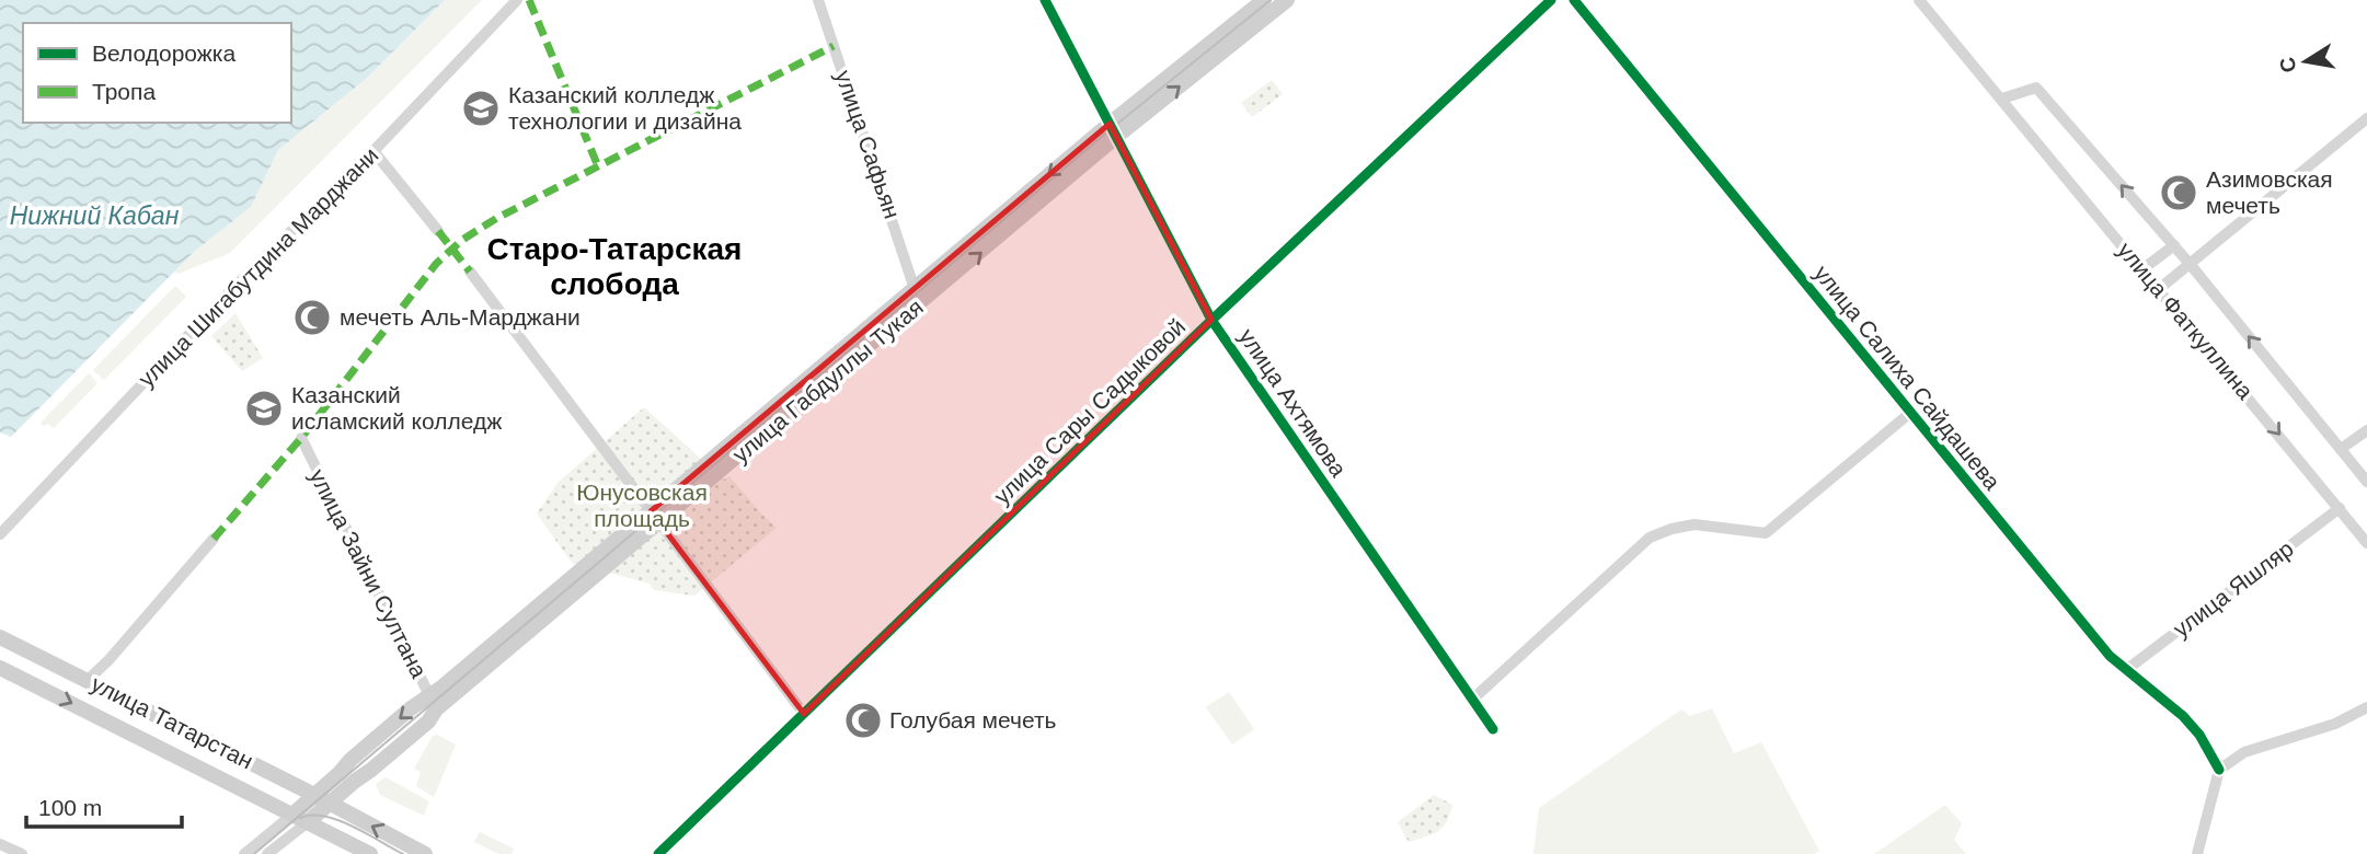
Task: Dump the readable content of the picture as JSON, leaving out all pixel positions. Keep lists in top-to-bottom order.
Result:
{
  "streets": {
    "main road": ["улица Габдуллы Тукая", "улица Татарстан"],
    "street": [
      "улица Сафьян",
      "улица Шигабутдина Марджани",
      "улица Фаткуллина",
      "улица Салиха Сайдашева",
      "улица Ахтямова",
      "улица Сары Садыковой",
      "улица Зайни Султана",
      "улица Яшляр"
    ]
  },
  "crossings": [
    ["улица Сафьян", "улица Габдуллы Тукая"],
    ["улица Фаткуллина", "улица Яшляр"],
    ["улица Салиха Сайдашева", "улица Яшляр"],
    ["улица Габдуллы Тукая", "улица Ахтямова"],
    ["улица Габдуллы Тукая", "улица Зайни Султана"],
    ["улица Габдуллы Тукая", "улица Татарстан"],
    ["улица Ахтямова", "улица Сары Садыковой"]
  ],
  "districts": ["Старо-Татарская слобода"],
  "water": ["Нижний Кабан"],
  "parks": ["Юнусовская площадь"],
  "places": {
    "school or university": ["Казанский колледж технологии и дизайна", "Казанский исламский колледж"],
    "mosque": ["Азимовская мечеть", "мечеть Аль-Марджани", "Голубая мечеть"]
  },
  "legend": ["Велодорожка", "Тропа"],
  "scale_bar": "100 m",
  "north": "left"
}
